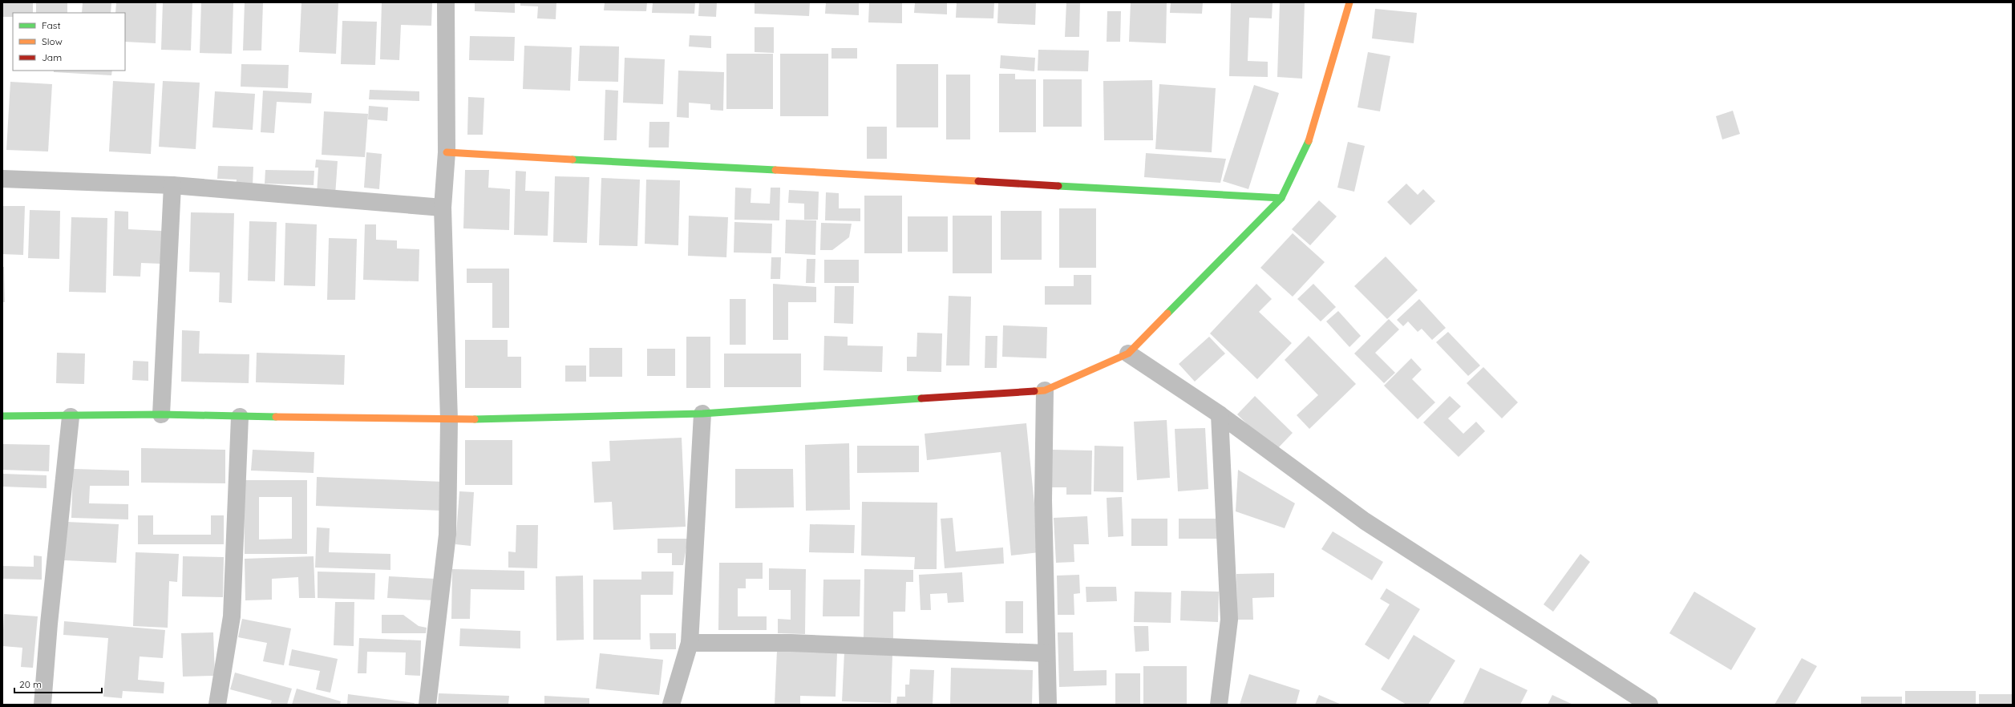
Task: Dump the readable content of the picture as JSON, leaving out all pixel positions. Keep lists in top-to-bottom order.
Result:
{
  "legend": ["Fast", "Slow", "Jam"],
  "scale_bar": "20 m"
}
